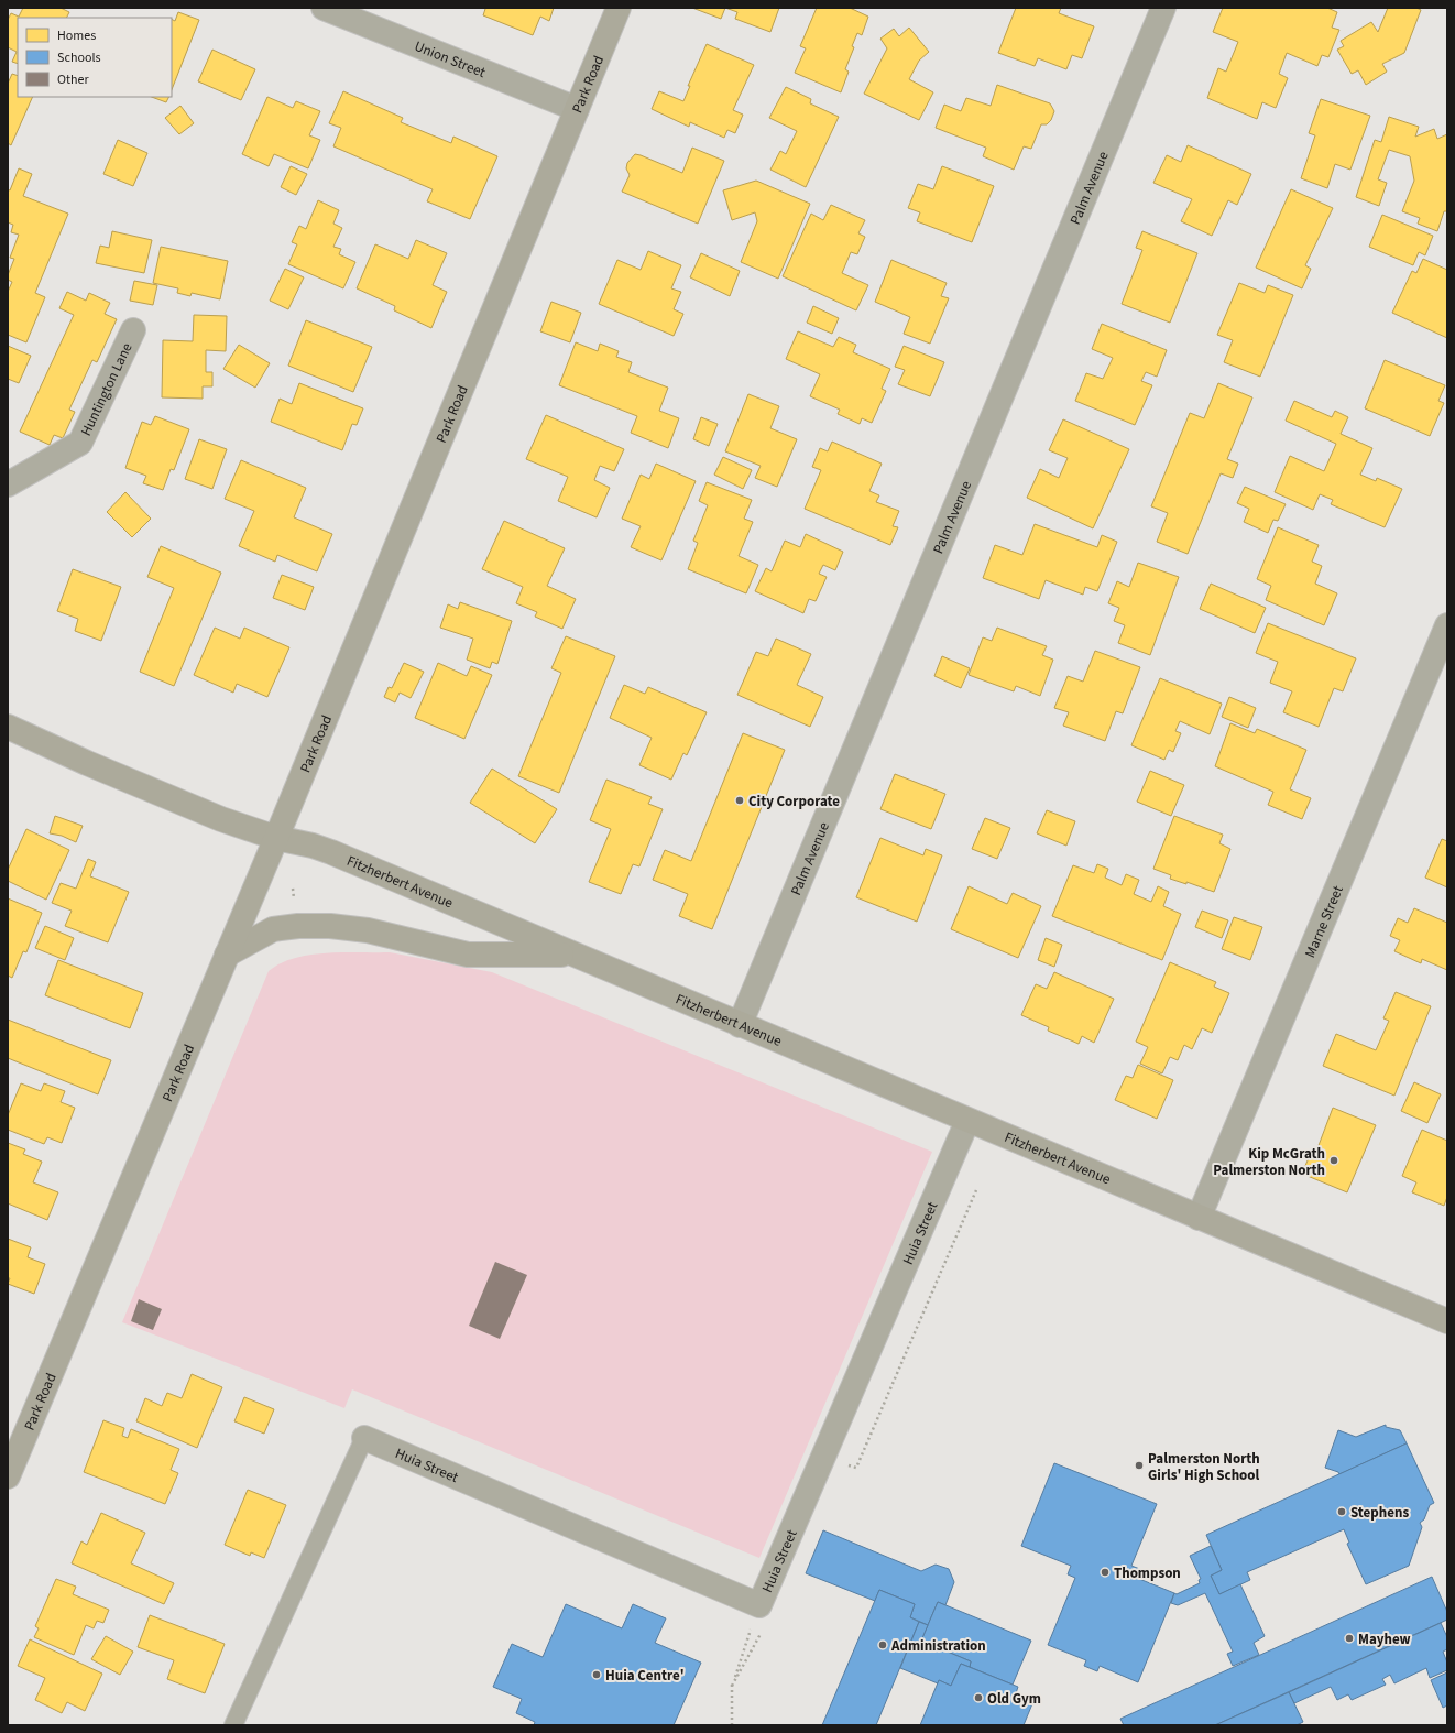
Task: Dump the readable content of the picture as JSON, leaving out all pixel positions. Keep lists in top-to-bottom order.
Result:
{
  "streets": {
    "main road": ["Park Road", "Fitzherbert Avenue"],
    "street": [
      "Union Street",
      "Palm Avenue",
      "Huntington Lane",
      "Marne Street",
      "Huia Street"
    ]
  },
  "crossings": [
    ["Union Street", "Park Road"],
    ["Park Road", "Fitzherbert Avenue"],
    ["Palm Avenue", "Fitzherbert Avenue"],
    ["Fitzherbert Avenue", "Marne Street"],
    ["Fitzherbert Avenue", "Huia Street"]
  ],
  "places": [
    "City Corporate",
    "Kip McGrath Palmerston North",
    "Palmerston North Girls' High School",
    "Stephens",
    "Thompson",
    "Mayhew",
    "Administration",
    "Huia Centre'",
    "Old Gym"
  ],
  "legend": ["Homes", "Schools", "Other"]
}
